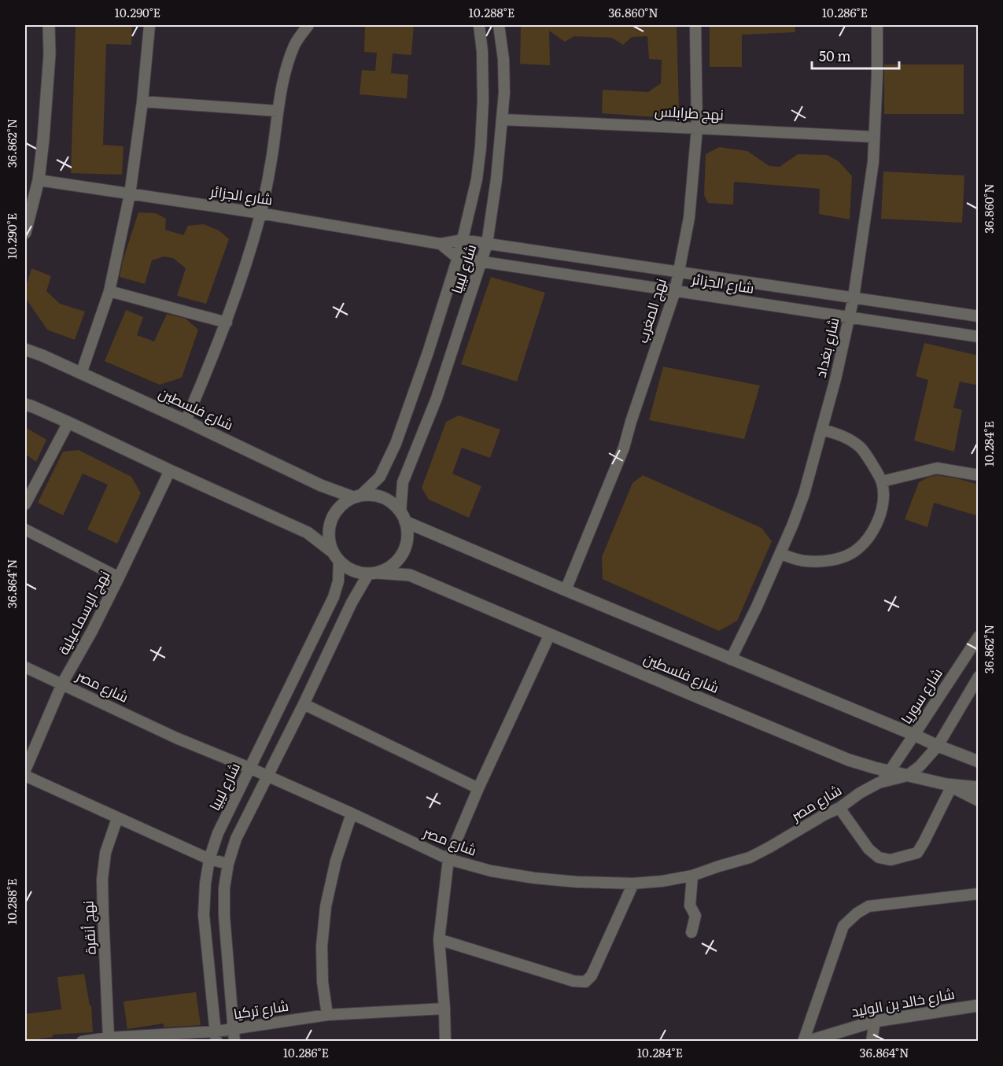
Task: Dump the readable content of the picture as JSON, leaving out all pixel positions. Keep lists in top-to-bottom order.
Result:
{
  "streets": {
    "street": [
      "نهج طرابلس",
      "شارع الجزائر",
      "شارع ليبيا",
      "نهج المغرب",
      "شارع بغداد",
      "شارع فلسطين",
      "نهج الإسماعيلية",
      "شارع مصر",
      "شارع سوريا",
      "نهج أنقرة",
      "شارع خالد بن الوليد",
      "شارع تركيا"
    ]
  },
  "crossings": [
    ["نهج طرابلس", "شارع ليبيا"],
    ["نهج طرابلس", "نهج المغرب"],
    ["نهج طرابلس", "شارع بغداد"],
    ["شارع الجزائر", "شارع ليبيا"],
    ["شارع الجزائر", "نهج المغرب"],
    ["شارع الجزائر", "شارع بغداد"],
    ["شارع ليبيا", "شارع فلسطين"],
    ["شارع ليبيا", "شارع مصر"],
    ["شارع ليبيا", "شارع تركيا"],
    ["شارع فلسطين", "شارع مصر"],
    ["شارع فلسطين", "شارع سوريا"],
    ["نهج الإسماعيلية", "شارع مصر"],
    ["شارع مصر", "شارع سوريا"],
    ["نهج أنقرة", "شارع تركيا"]
  ],
  "scale_bar": "50 m",
  "coordinates": [
    "10.290°E",
    "10.288°E",
    "36.860°N",
    "10.286°E",
    "36.862°N",
    "10.284°E",
    "36.864°N"
  ]
}
